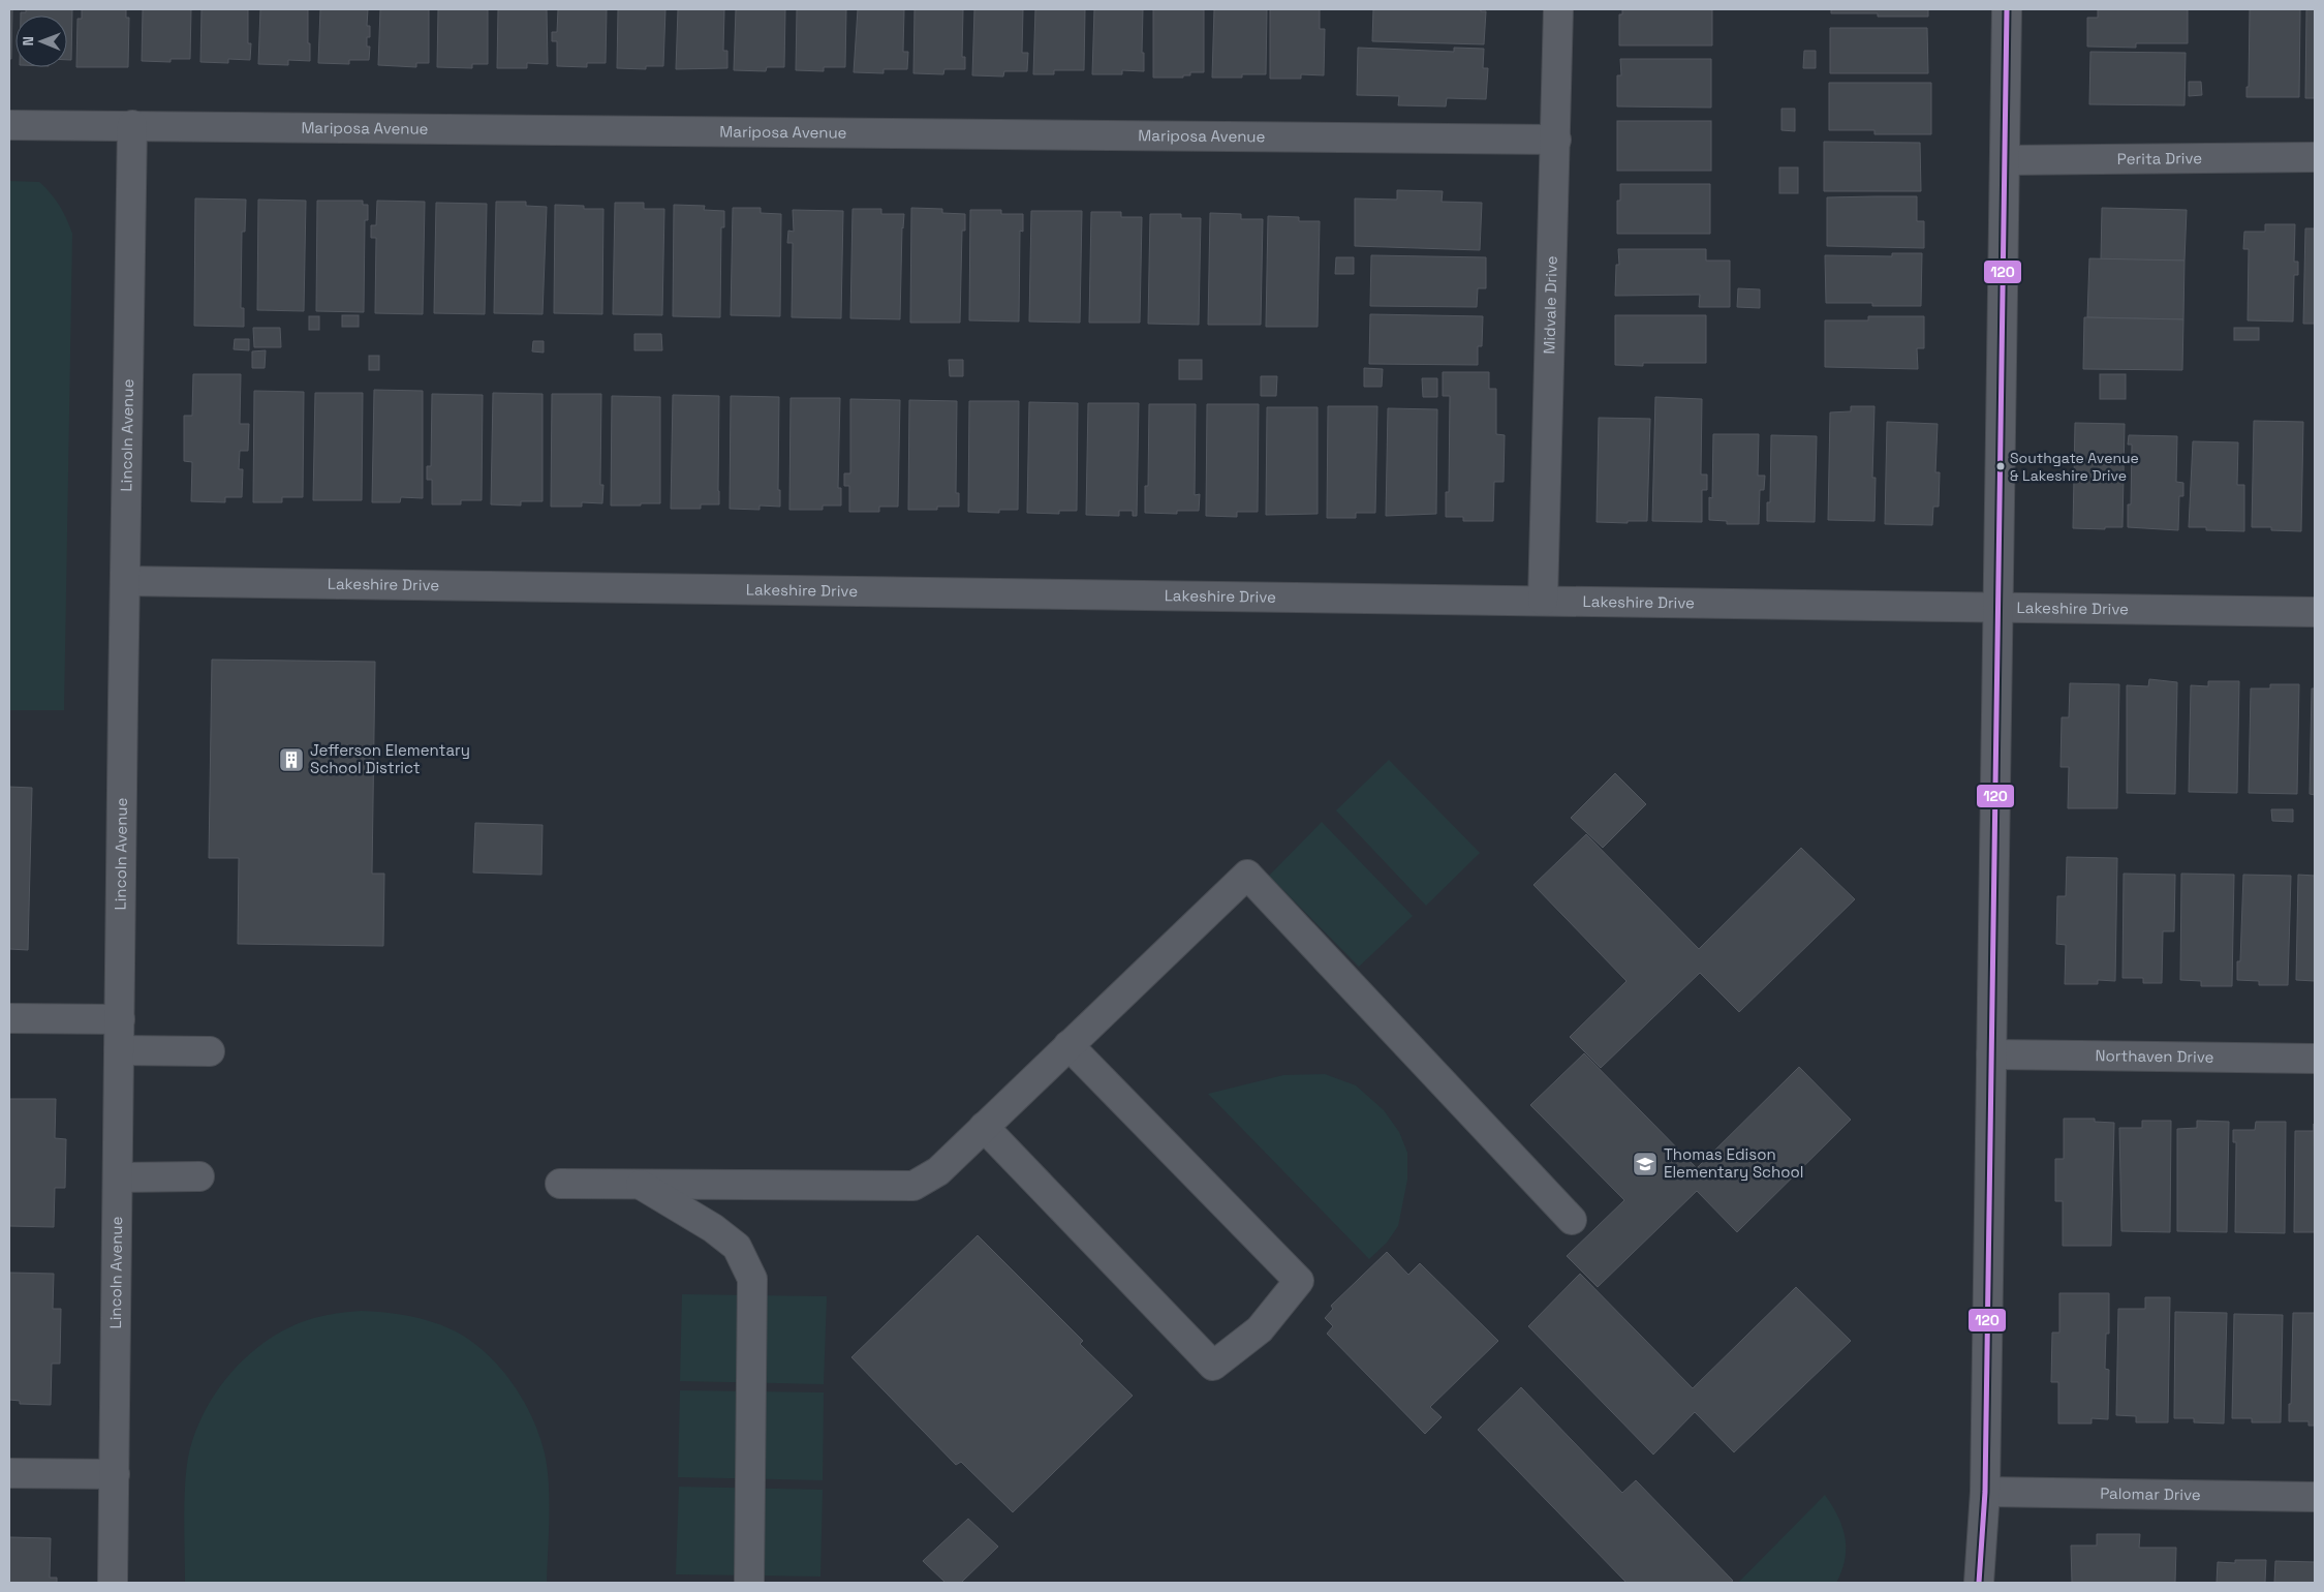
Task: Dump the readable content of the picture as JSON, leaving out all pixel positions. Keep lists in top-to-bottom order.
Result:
{
  "streets": {
    "street": [
      "Mariposa Avenue",
      "Perita Drive",
      "Midvale Drive",
      "Lincoln Avenue",
      "Lakeshire Drive",
      "Northaven Drive",
      "Palomar Drive"
    ]
  },
  "crossings": [
    ["Mariposa Avenue", "Midvale Drive"],
    ["Mariposa Avenue", "Lincoln Avenue"],
    ["Midvale Drive", "Lakeshire Drive"],
    ["Lincoln Avenue", "Lakeshire Drive"]
  ],
  "places": {
    "other": ["Southgate Avenue & Lakeshire Drive"],
    "building": ["Jefferson Elementary School District"],
    "school or university": ["Thomas Edison Elementary School"]
  },
  "lines": ["transit line 120"],
  "north": "left"
}
